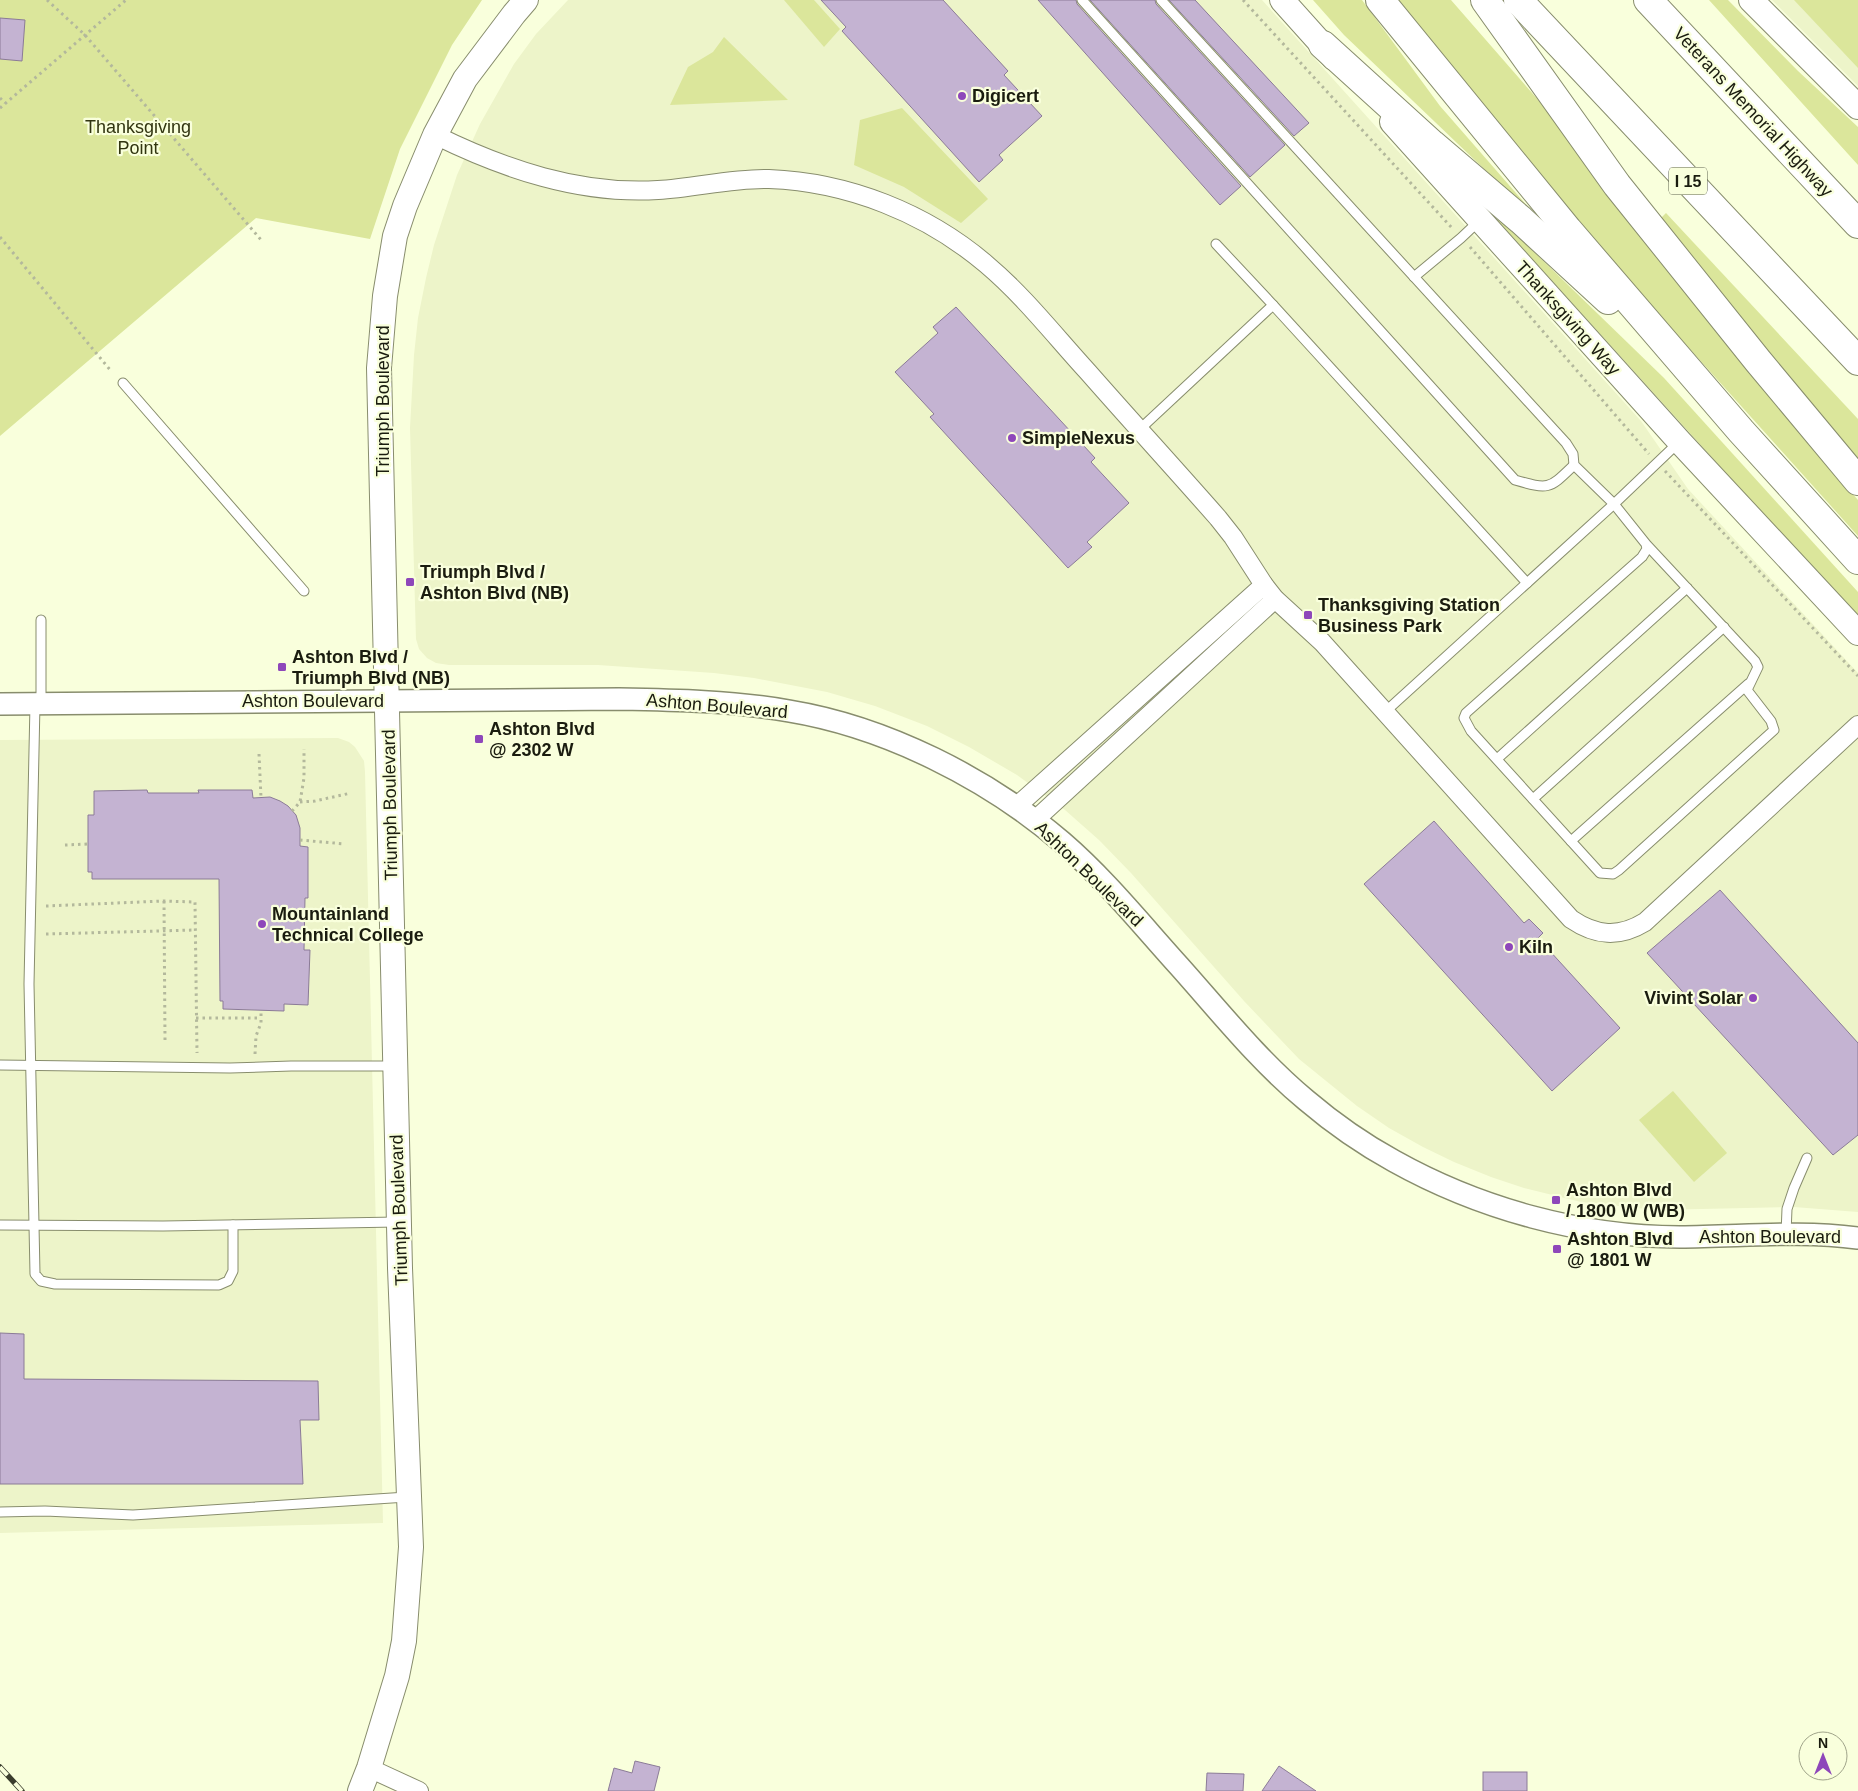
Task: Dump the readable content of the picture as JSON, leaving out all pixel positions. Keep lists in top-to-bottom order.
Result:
{
  "streets": {
    "highway": ["Veterans Memorial Highway", "I 15"],
    "main road": ["Thanksgiving Way", "Triumph Boulevard"],
    "street": ["Ashton Boulevard"]
  },
  "crossings": [
    ["Triumph Boulevard", "Ashton Boulevard"]
  ],
  "parks": ["Thanksgiving Point"],
  "places": {
    "other": [
      "Digicert",
      "SimpleNexus",
      "Mountainland Technical College",
      "Kiln",
      "Vivint Solar"
    ],
    "transit": [
      "Triumph Blvd / Ashton Blvd (NB)",
      "Thanksgiving Station Business Park",
      "Ashton Blvd / Triumph Blvd (NB)",
      "Ashton Blvd @ 2302 W",
      "Ashton Blvd / 1800 W (WB)",
      "Ashton Blvd @ 1801 W"
    ]
  },
  "north": "top"
}
